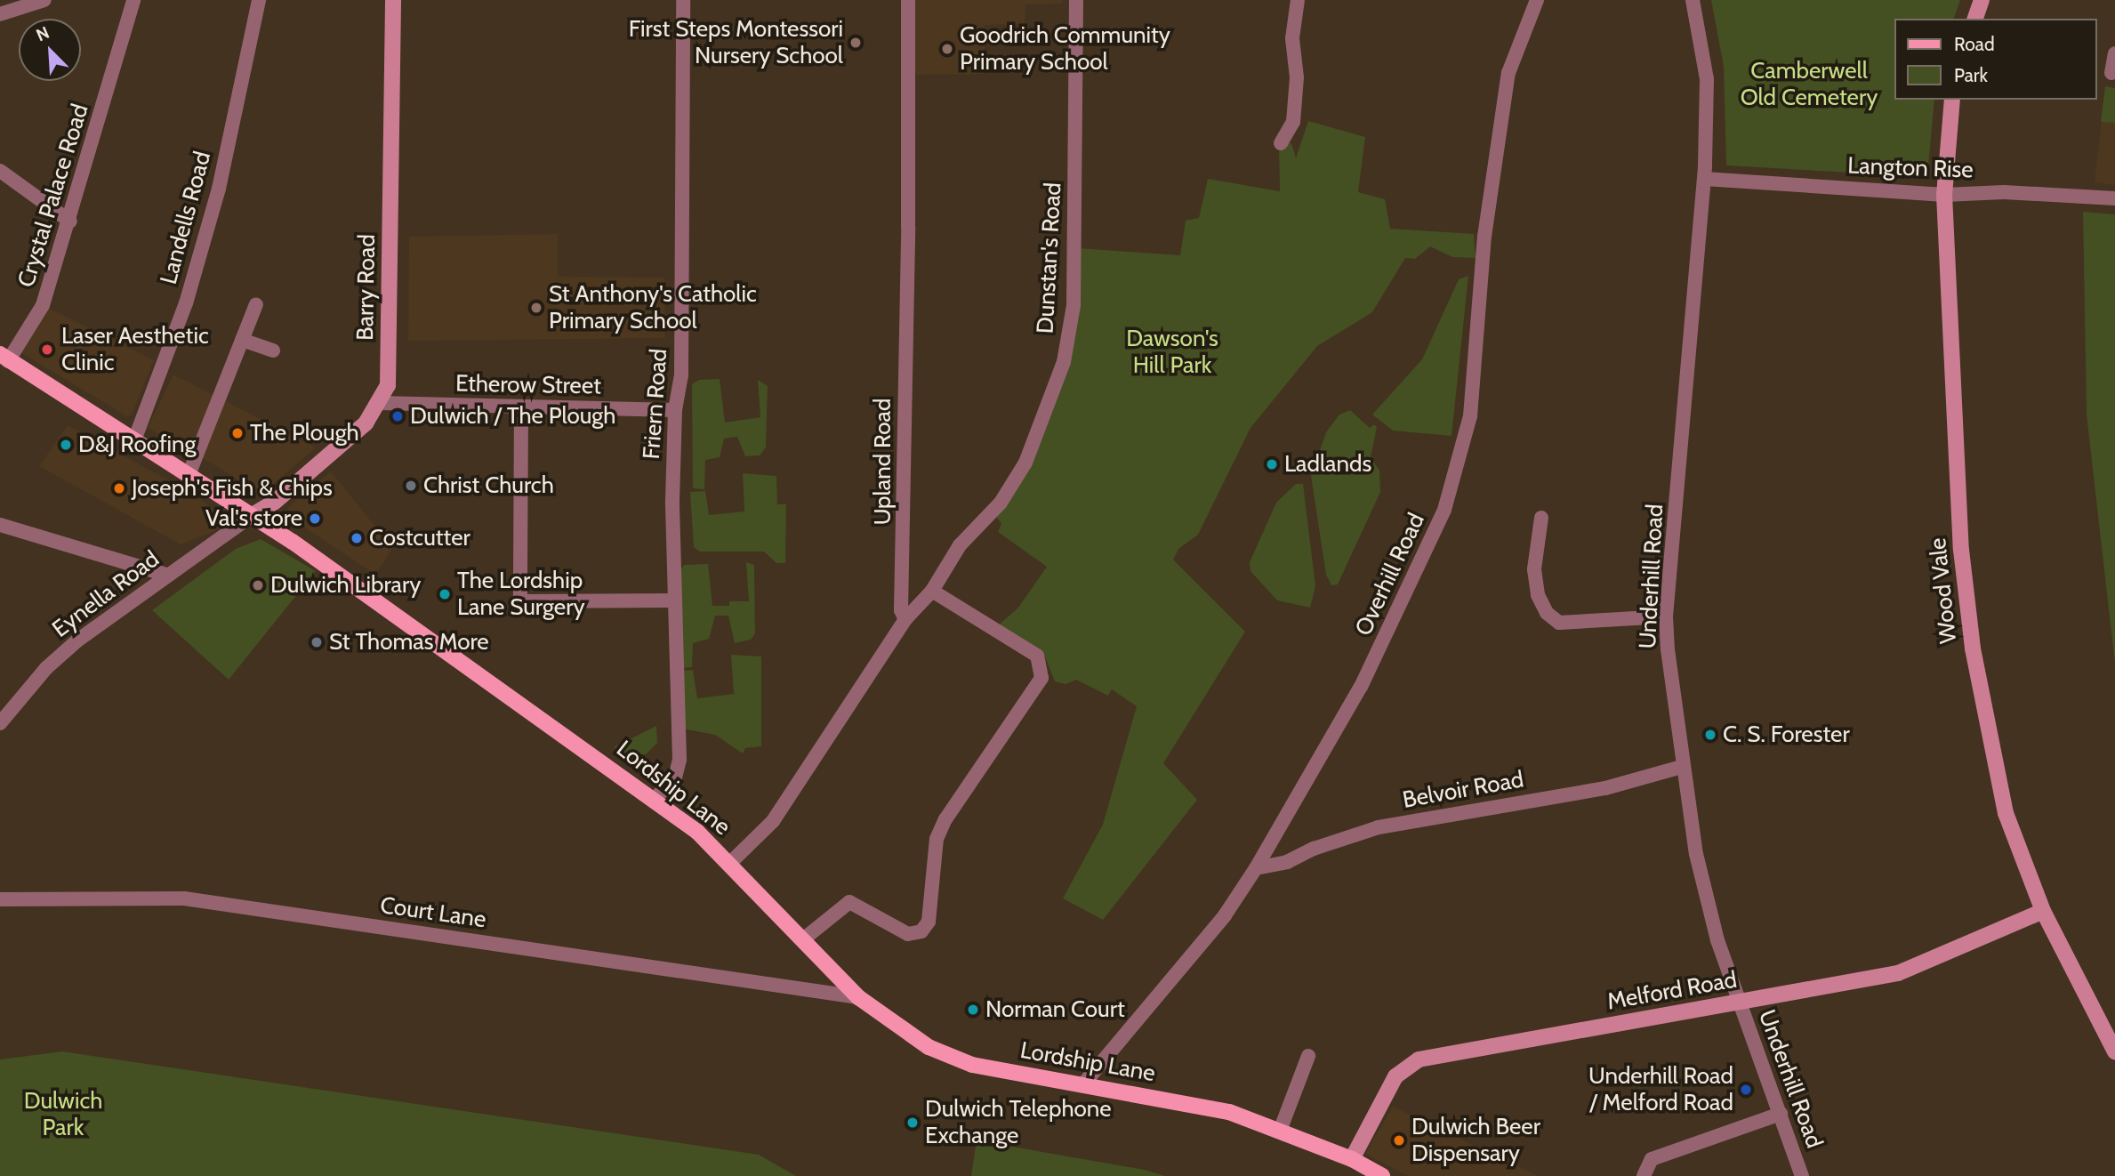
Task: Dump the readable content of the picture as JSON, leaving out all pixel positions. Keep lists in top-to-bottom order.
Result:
{
  "streets": {
    "main road": ["Lordship Lane"],
    "street": [
      "Langton Rise",
      "Crystal Palace Road",
      "Landells Road",
      "Dunstan's Road",
      "Barry Road",
      "Etherow Street",
      "Friern Road",
      "Upland Road",
      "Overhill Road",
      "Underhill Road",
      "Wood Vale",
      "Eynella Road",
      "Belvoir Road",
      "Court Lane",
      "Melford Road"
    ]
  },
  "crossings": [
    ["Langton Rise", "Underhill Road"],
    ["Langton Rise", "Wood Vale"],
    ["Crystal Palace Road", "Lordship Lane"],
    ["Landells Road", "Lordship Lane"],
    ["Dunstan's Road", "Upland Road"],
    ["Barry Road", "Etherow Street"],
    ["Barry Road", "Eynella Road"],
    ["Barry Road", "Lordship Lane"],
    ["Etherow Street", "Friern Road"],
    ["Friern Road", "Lordship Lane"],
    ["Overhill Road", "Lordship Lane"],
    ["Overhill Road", "Belvoir Road"],
    ["Underhill Road", "Belvoir Road"],
    ["Underhill Road", "Melford Road"],
    ["Wood Vale", "Melford Road"],
    ["Eynella Road", "Lordship Lane"],
    ["Lordship Lane", "Court Lane"],
    ["Lordship Lane", "Melford Road"]
  ],
  "parks": ["Camberwell Old Cemetery", "Dawson's Hill Park", "Dulwich Park"],
  "places": [
    "First Steps Montessori Nursery School",
    "Goodrich Community Primary School",
    "St Anthony's Catholic Primary School",
    "Laser Aesthetic Clinic",
    "Dulwich / The Plough",
    "The Plough",
    "D&J Roofing",
    "Ladlands",
    "Christ Church",
    "Joseph's Fish & Chips",
    "Val's store",
    "Costcutter",
    "Dulwich Library",
    "The Lordship Lane Surgery",
    "St Thomas More",
    "C. S. Forester",
    "Norman Court",
    "Underhill Road / Melford Road",
    "Dulwich Telephone Exchange",
    "Dulwich Beer Dispensary"
  ],
  "legend": ["Road", "Park"],
  "north": "top left"
}
